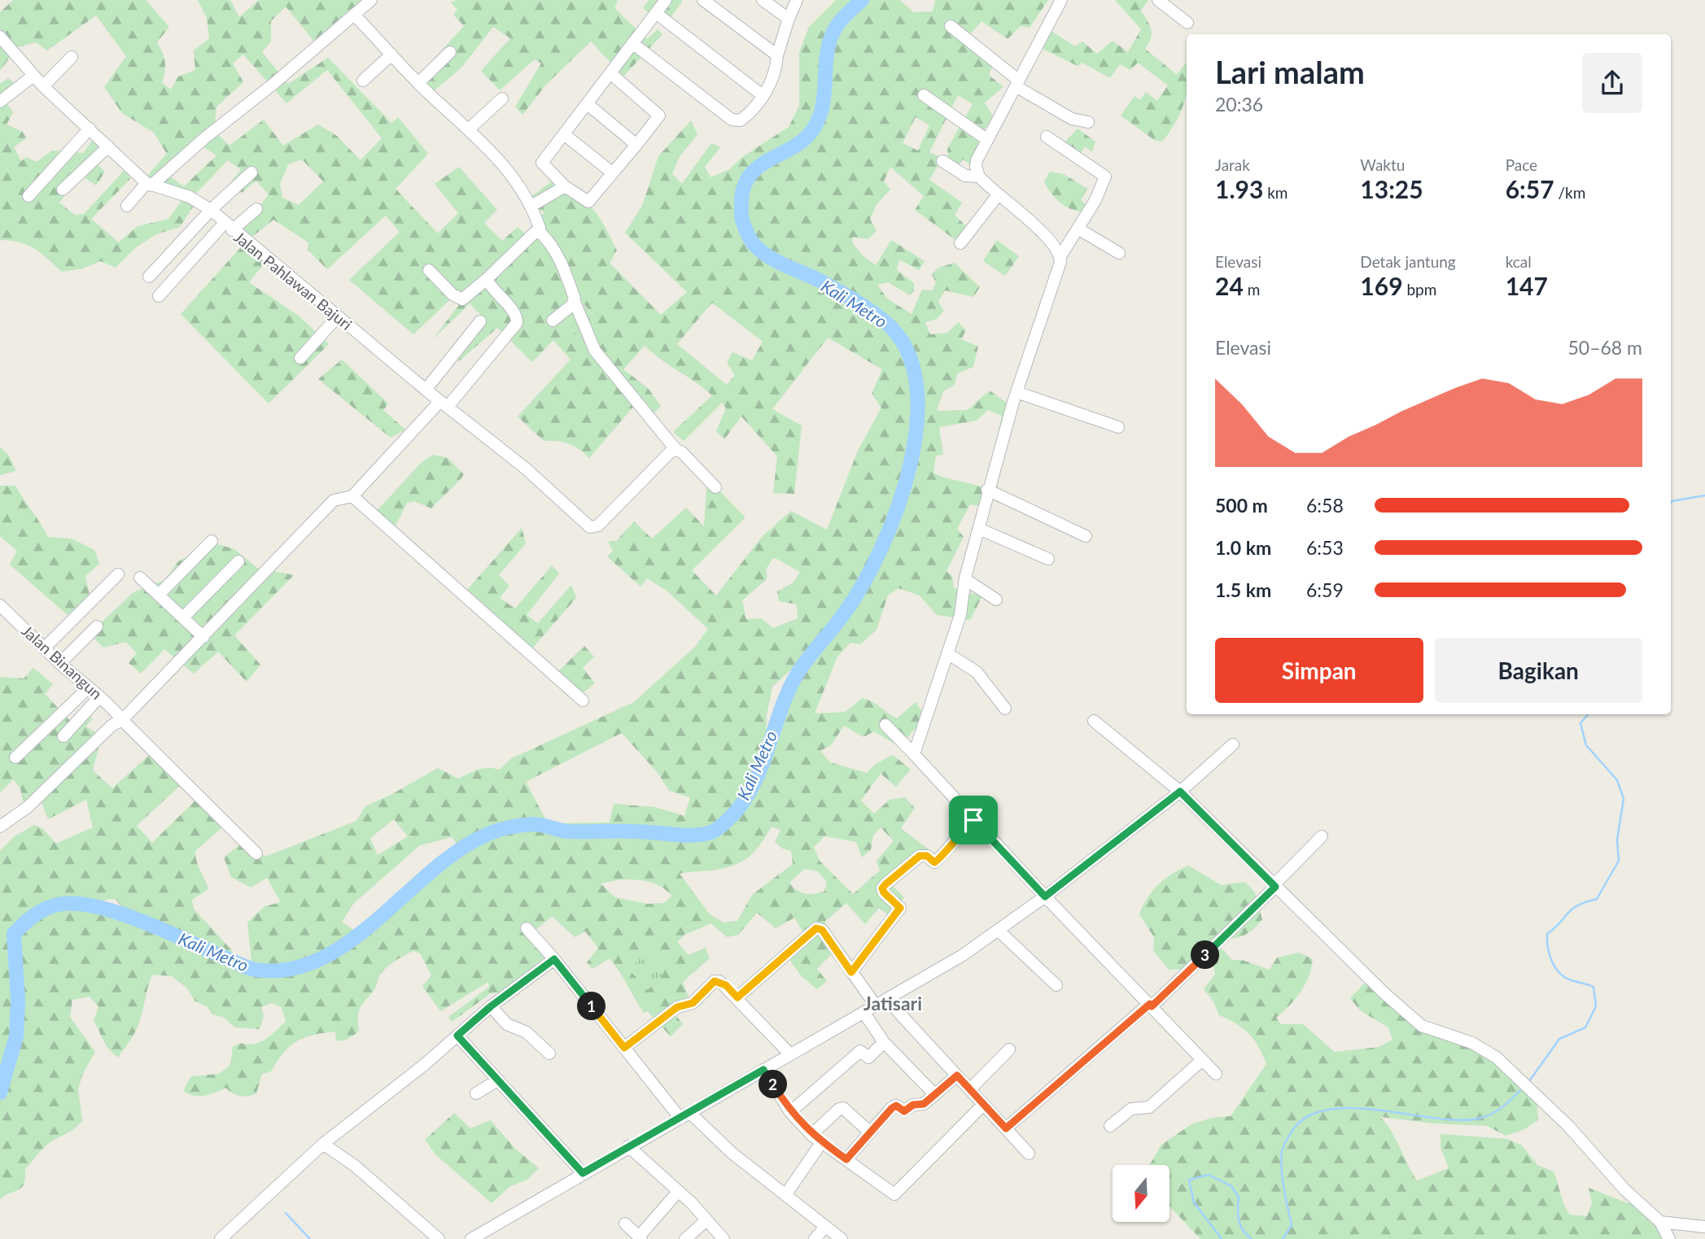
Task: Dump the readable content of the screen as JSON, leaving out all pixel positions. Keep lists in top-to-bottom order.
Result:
{
  "streets": {
    "street": ["Jalan Pahlawan Bajuri", "Jalan Binangun"]
  },
  "districts": ["Jatisari"],
  "water": ["Kali Metro"],
  "north": "bottom",
  "page": {
    "heading": ["Lari malam", "20:36"],
    "stats": [
      ["Jarak", "1.93 km"],
      ["Waktu", "13:25"],
      ["Pace", "6:57 /km"],
      ["Elevasi", "24 m"],
      ["Detak jantung", "169 bpm"],
      ["kcal", "147"]
    ],
    "chart": ["Elevasi", "50–68 m"],
    "list": [
      {
        "name": "500 m",
        "note": "6:58"
      },
      {
        "name": "1.0 km",
        "note": "6:53"
      },
      {
        "name": "1.5 km",
        "note": "6:59"
      }
    ],
    "buttons": ["Simpan", "Bagikan"],
    "pins": ["3", "1", "2"]
  }
}
